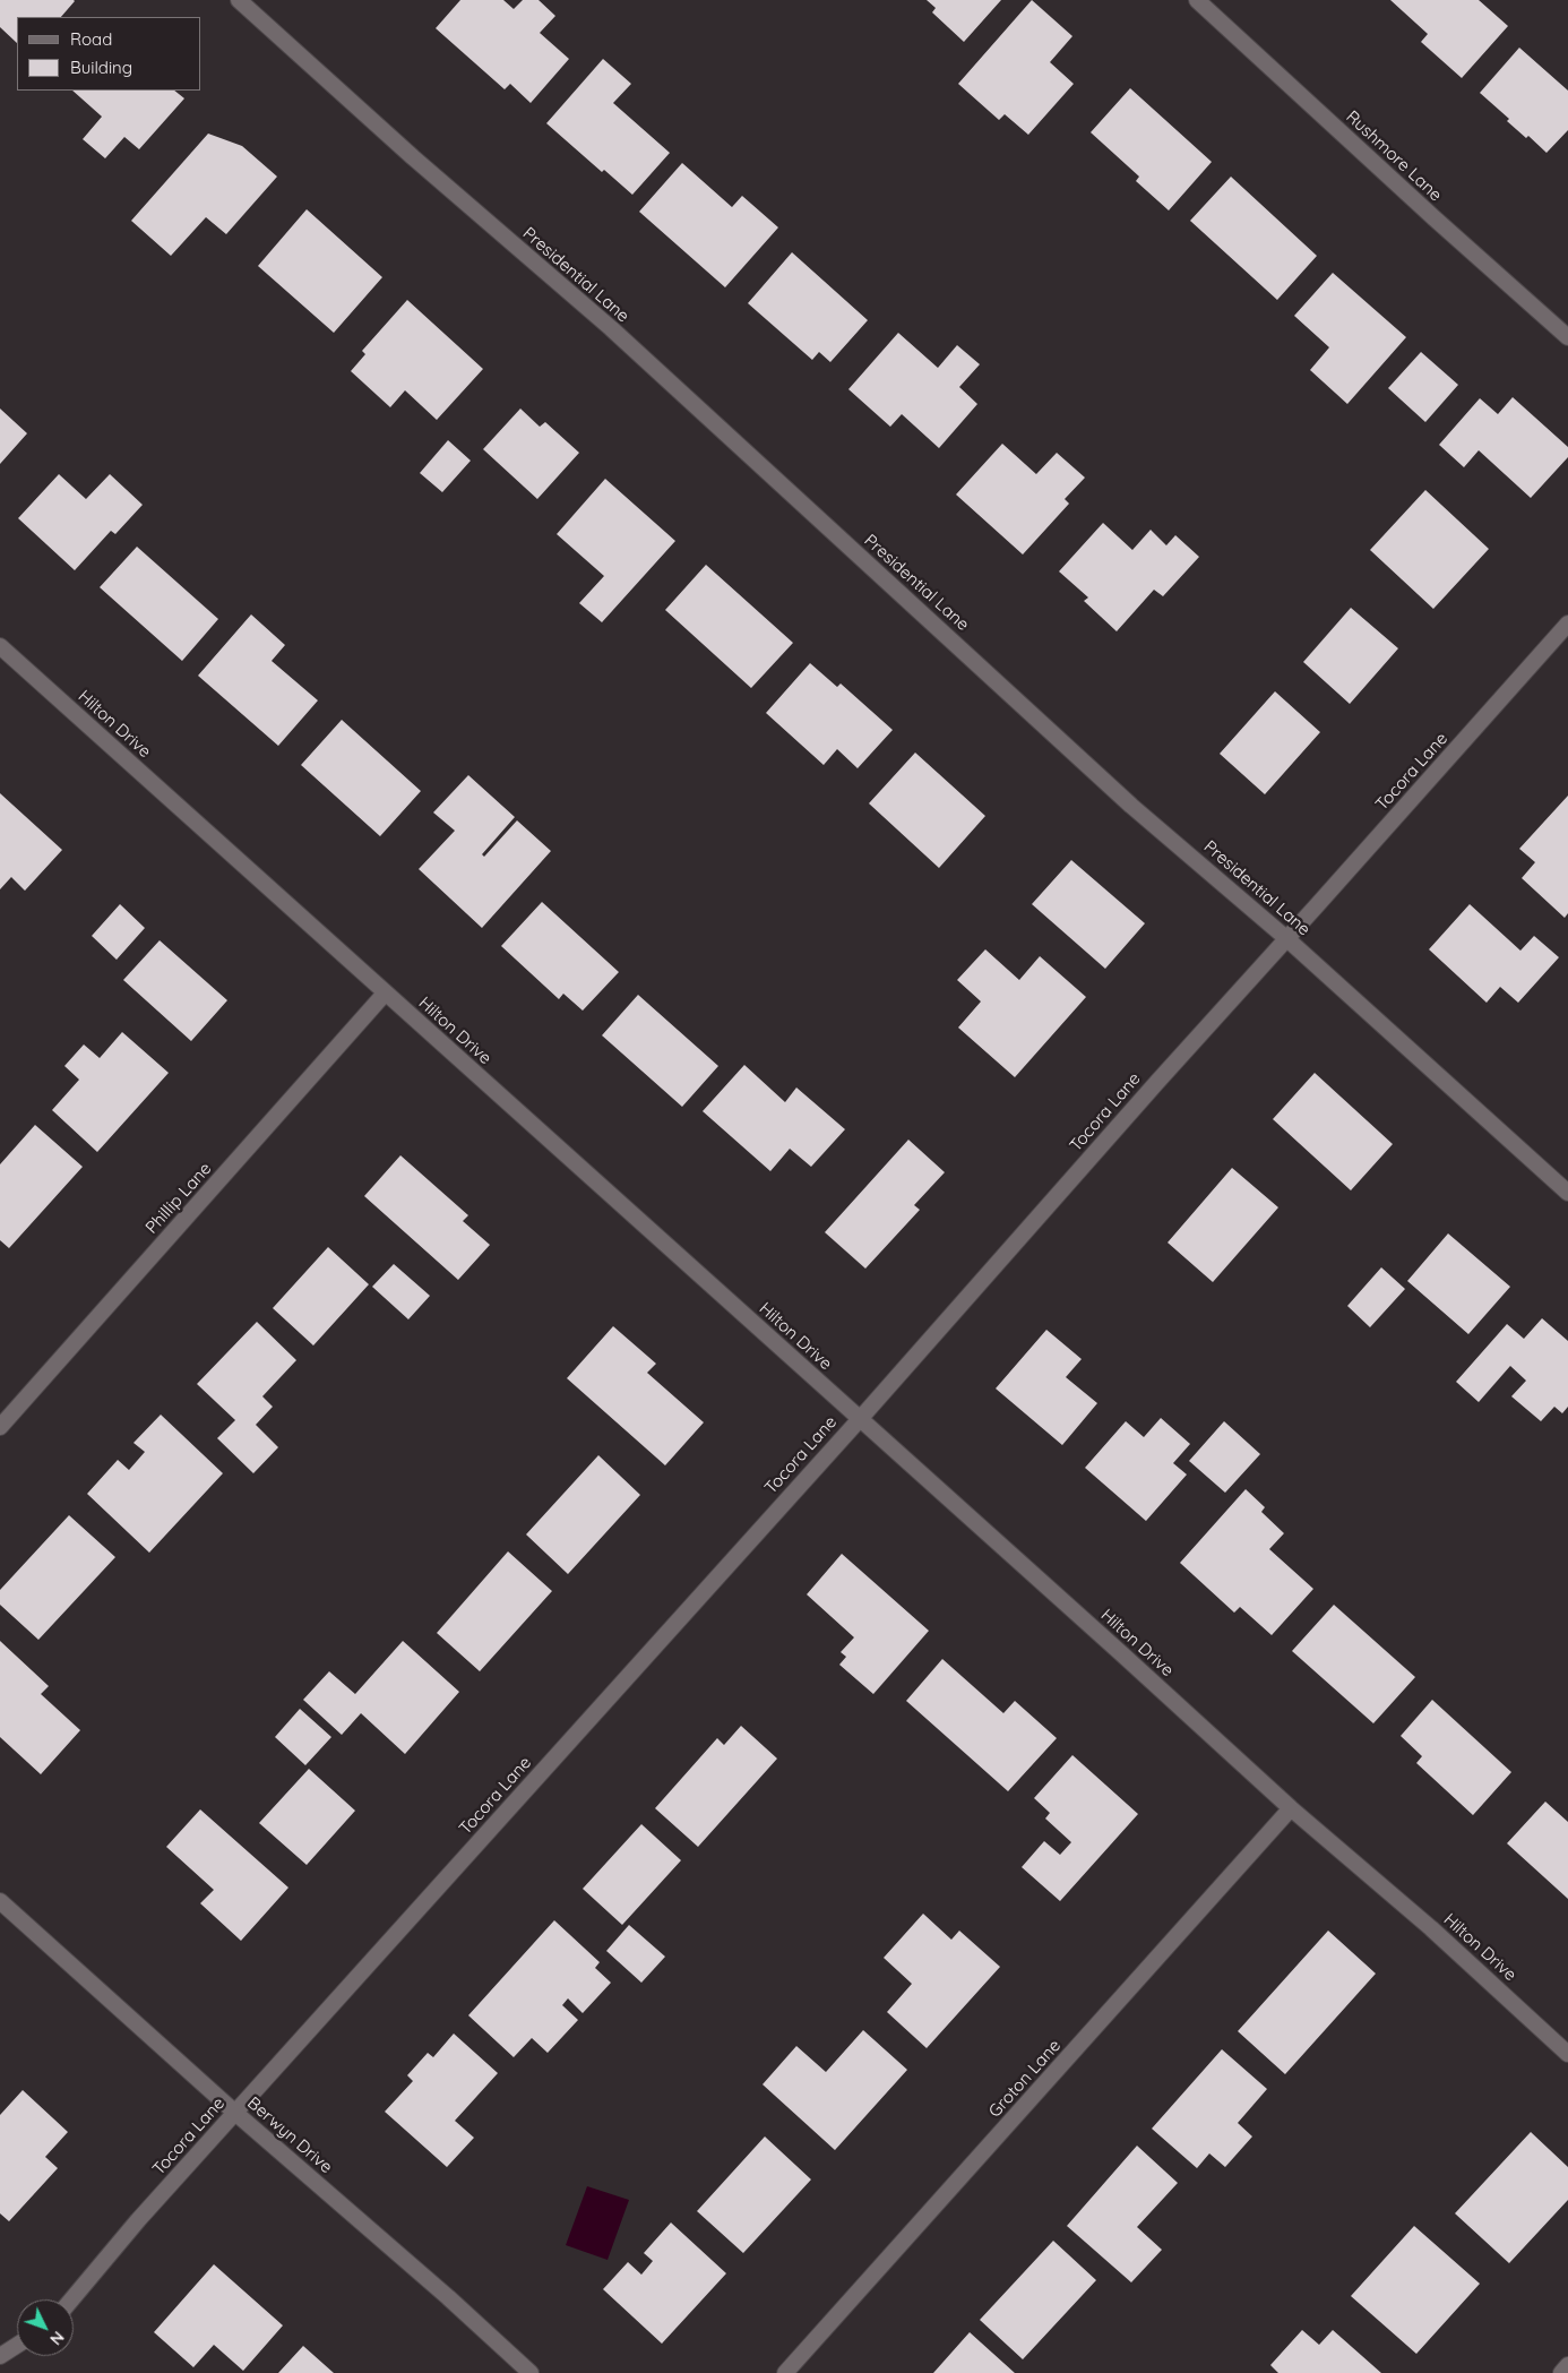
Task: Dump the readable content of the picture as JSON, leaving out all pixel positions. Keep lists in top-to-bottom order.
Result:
{
  "streets": {
    "street": [
      "Rushmore Lane",
      "Presidential Lane",
      "Hilton Drive",
      "Tocora Lane",
      "Phillip Lane",
      "Groton Lane",
      "Berwyn Drive"
    ]
  },
  "crossings": [
    ["Presidential Lane", "Tocora Lane"],
    ["Hilton Drive", "Tocora Lane"],
    ["Hilton Drive", "Phillip Lane"],
    ["Hilton Drive", "Groton Lane"],
    ["Tocora Lane", "Berwyn Drive"]
  ],
  "legend": ["Road", "Building"],
  "north": "bottom right"
}
